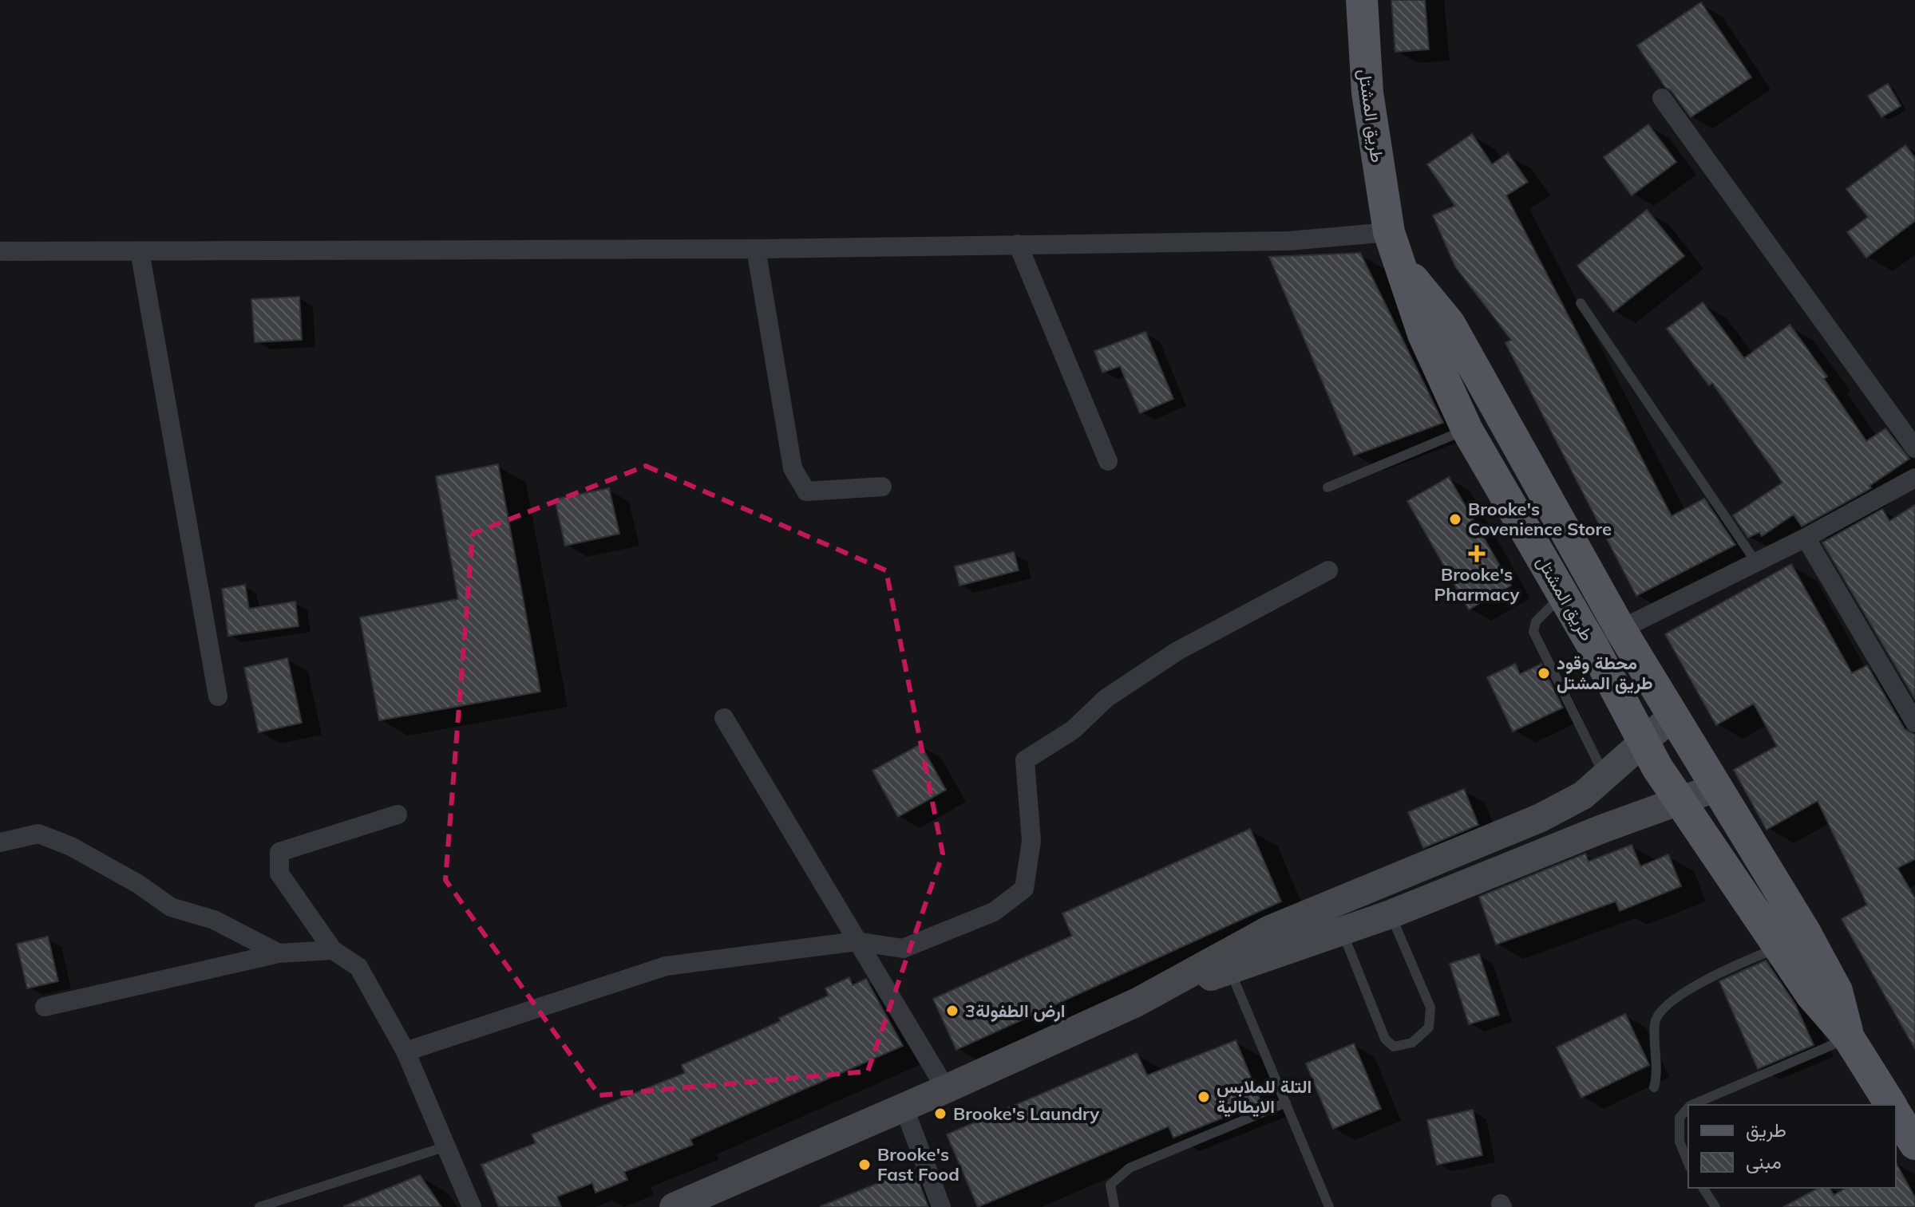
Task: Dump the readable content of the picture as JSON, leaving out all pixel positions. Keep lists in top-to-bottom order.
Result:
{
  "streets": {
    "main road": ["طريق المشتل"]
  },
  "places": {
    "other": [
      "Brooke's Covenience Store",
      "محطة وقود طريق المشتل",
      "ارض الطفولة3",
      "التلة للملابس الايطالية",
      "Brooke's Laundry",
      "Brooke's Fast Food"
    ],
    "health": ["Brooke's Pharmacy"]
  },
  "legend": ["طريق", "مبنى"]
}
